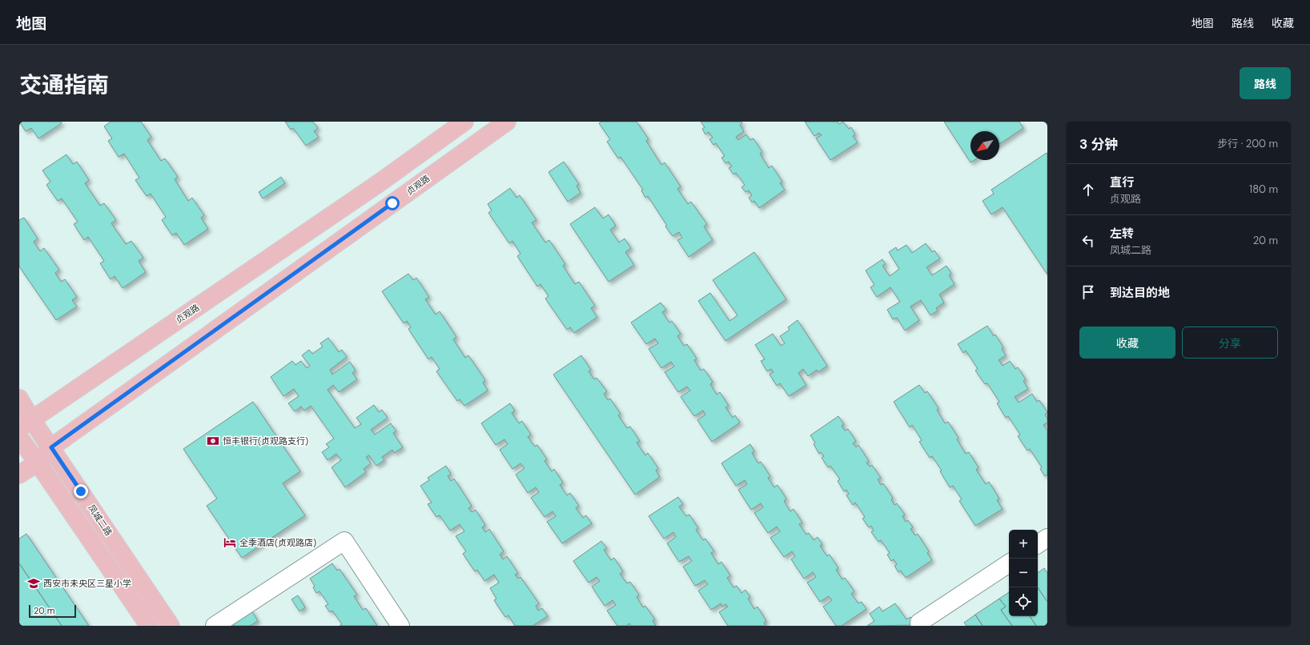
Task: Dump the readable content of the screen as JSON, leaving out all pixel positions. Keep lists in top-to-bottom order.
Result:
{
  "streets": {
    "main road": ["贞观路", "凤城二路"]
  },
  "crossings": [
    ["贞观路", "凤城二路"]
  ],
  "places": {
    "bank": ["恒丰银行(贞观路支行)"],
    "hotel": ["全季酒店(贞观路店)"],
    "school or university": ["西安市未央区三星小学"]
  },
  "scale_bar": "20 m",
  "north": "bottom left",
  "page": {
    "header": "地图",
    "nav": ["地图", "路线", "收藏"],
    "title": "交通指南",
    "buttons": [
      "路线",
      ["收藏", "分享"]
    ],
    "heading": ["3 分钟", "步行 · 200 m"],
    "list": [
      ["直行", "贞观路", "180 m"],
      ["左转", "凤城二路", "20 m"],
      "到达目的地"
    ],
    "map_buttons": ["+", "−"],
    "scale": "20 m"
  }
}
